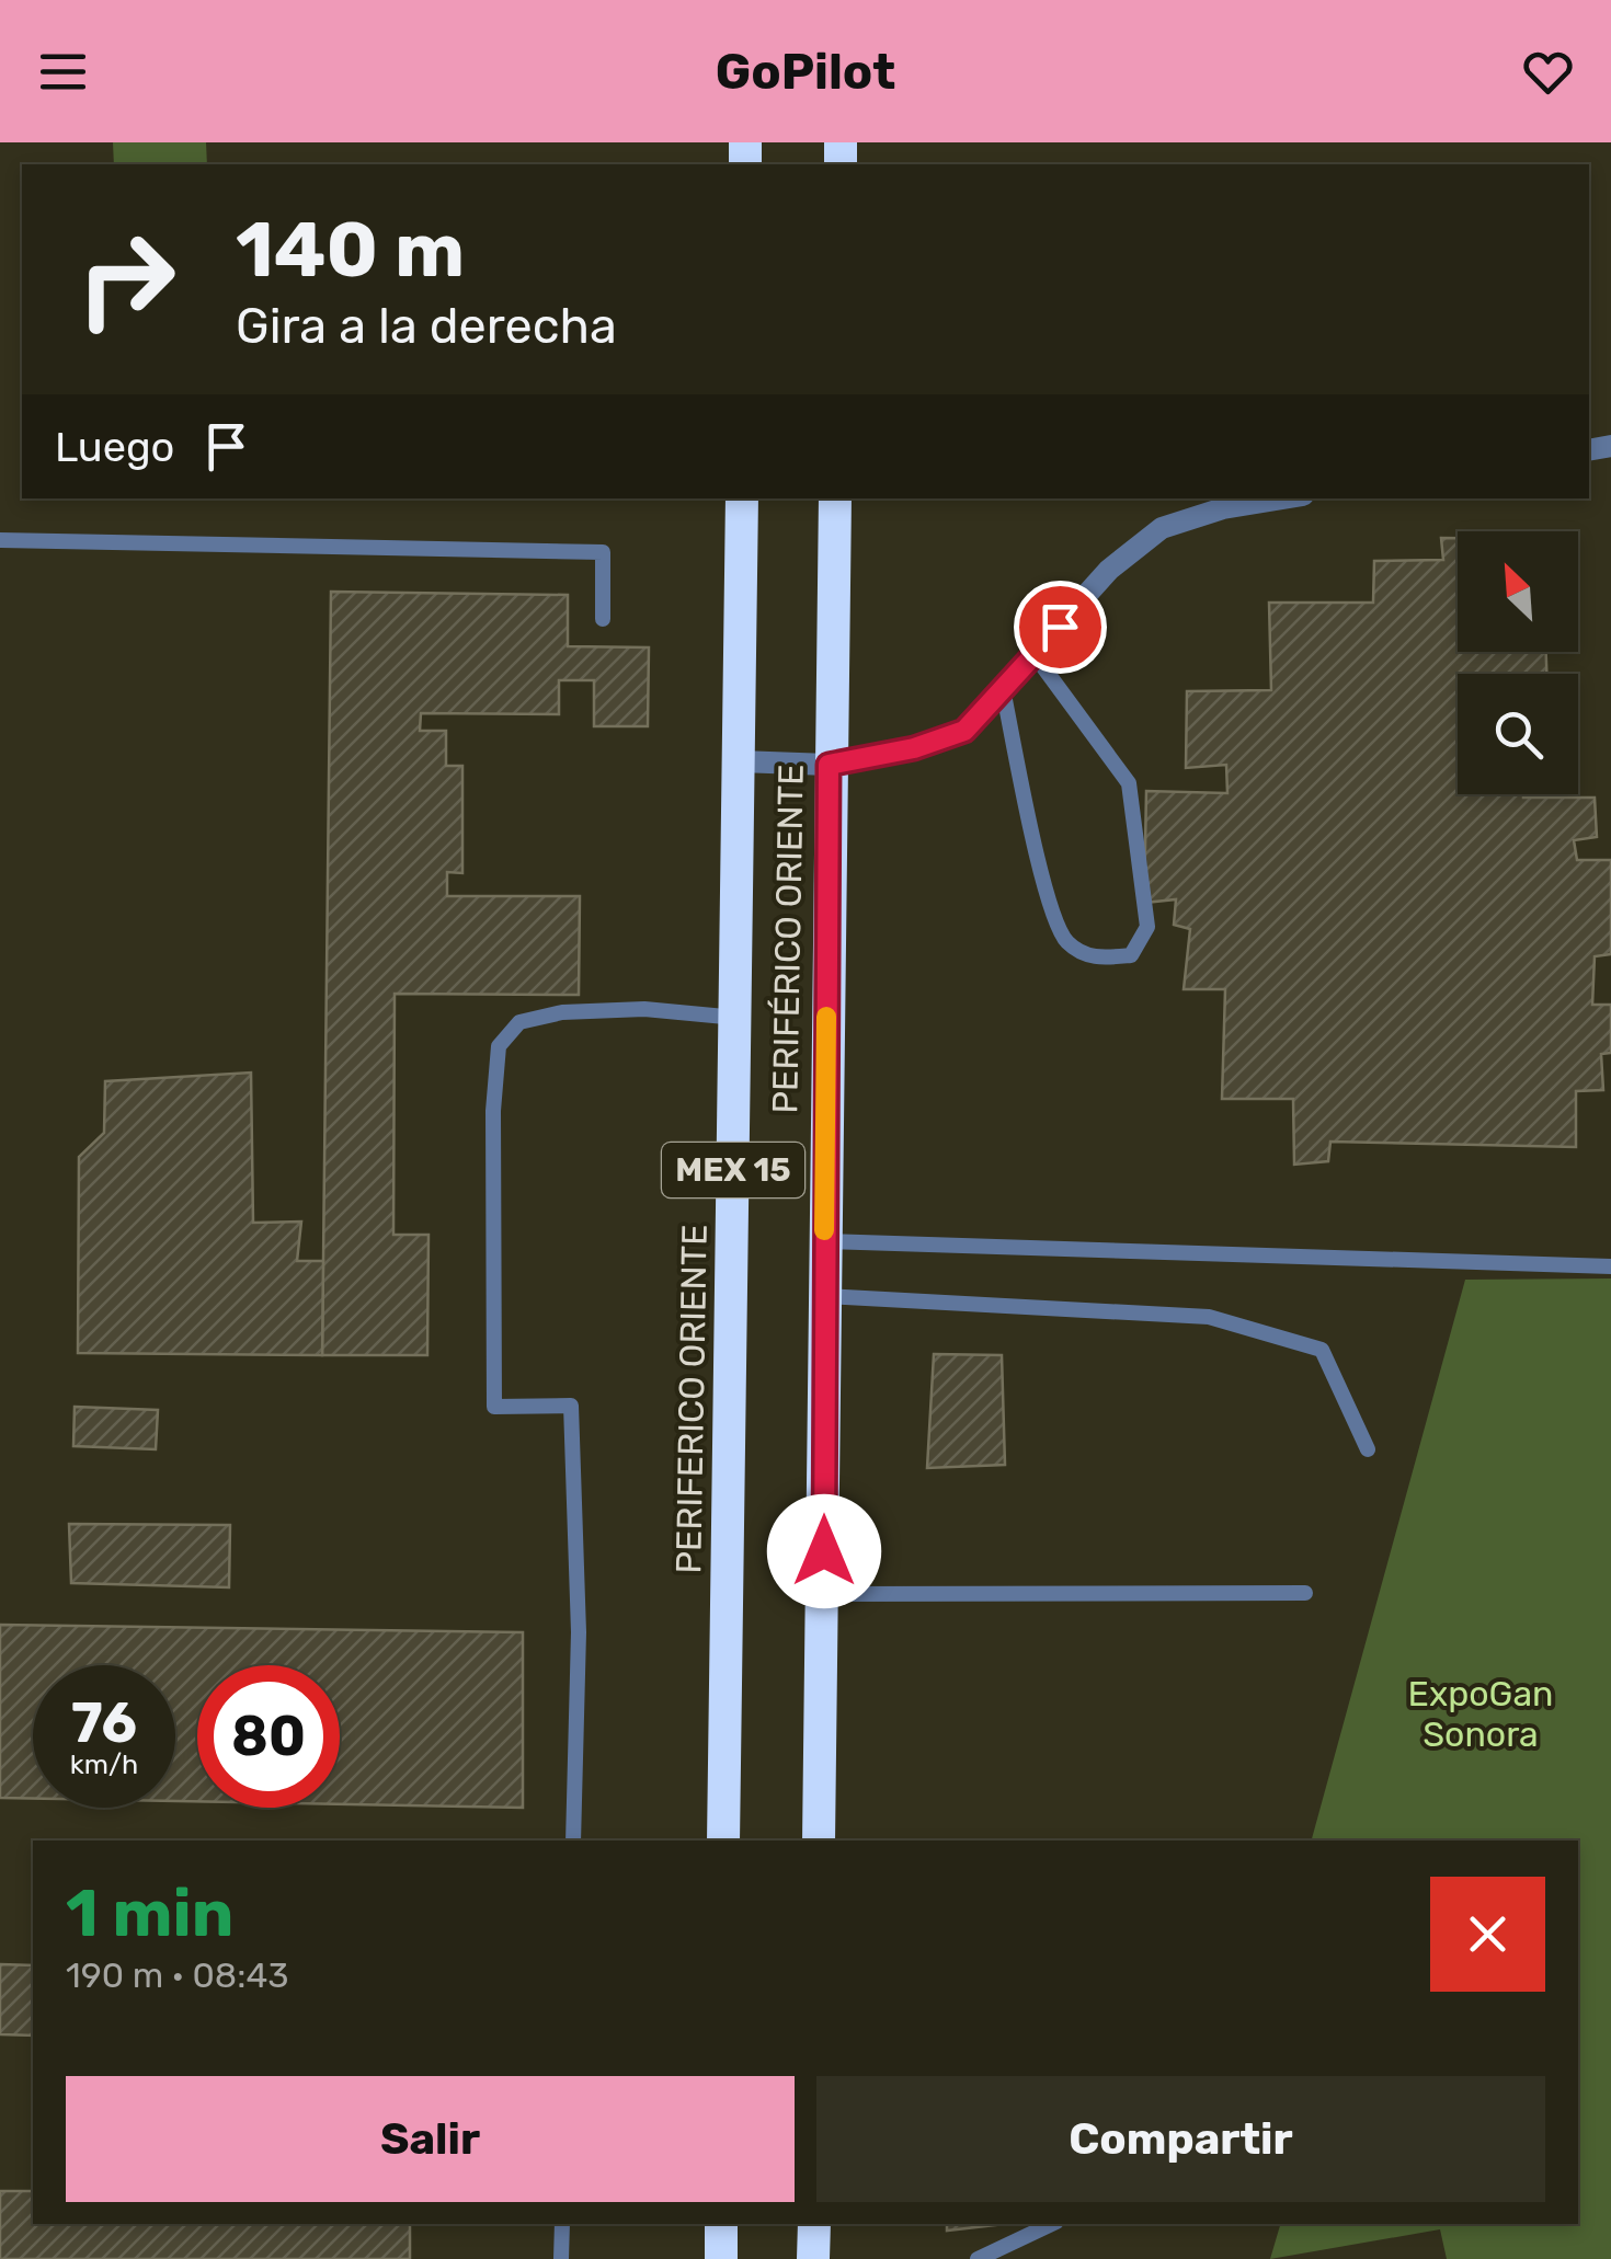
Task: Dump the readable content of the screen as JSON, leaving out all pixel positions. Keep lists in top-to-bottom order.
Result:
{
  "streets": {
    "highway": ["PERIFÉRICO ORIENTE", "MEX 15", "PERIFERICO ORIENTE"]
  },
  "parks": ["ExpoGan Sonora"],
  "north": "top left",
  "page": {
    "header": "GoPilot",
    "turn": ["140 m", "Gira a la derecha"],
    "then": "Luego",
    "speed": "76 km/h",
    "limit": "80",
    "heading": ["1 min", "190 m · 08:43"],
    "buttons": ["Salir", "Compartir"]
  }
}
